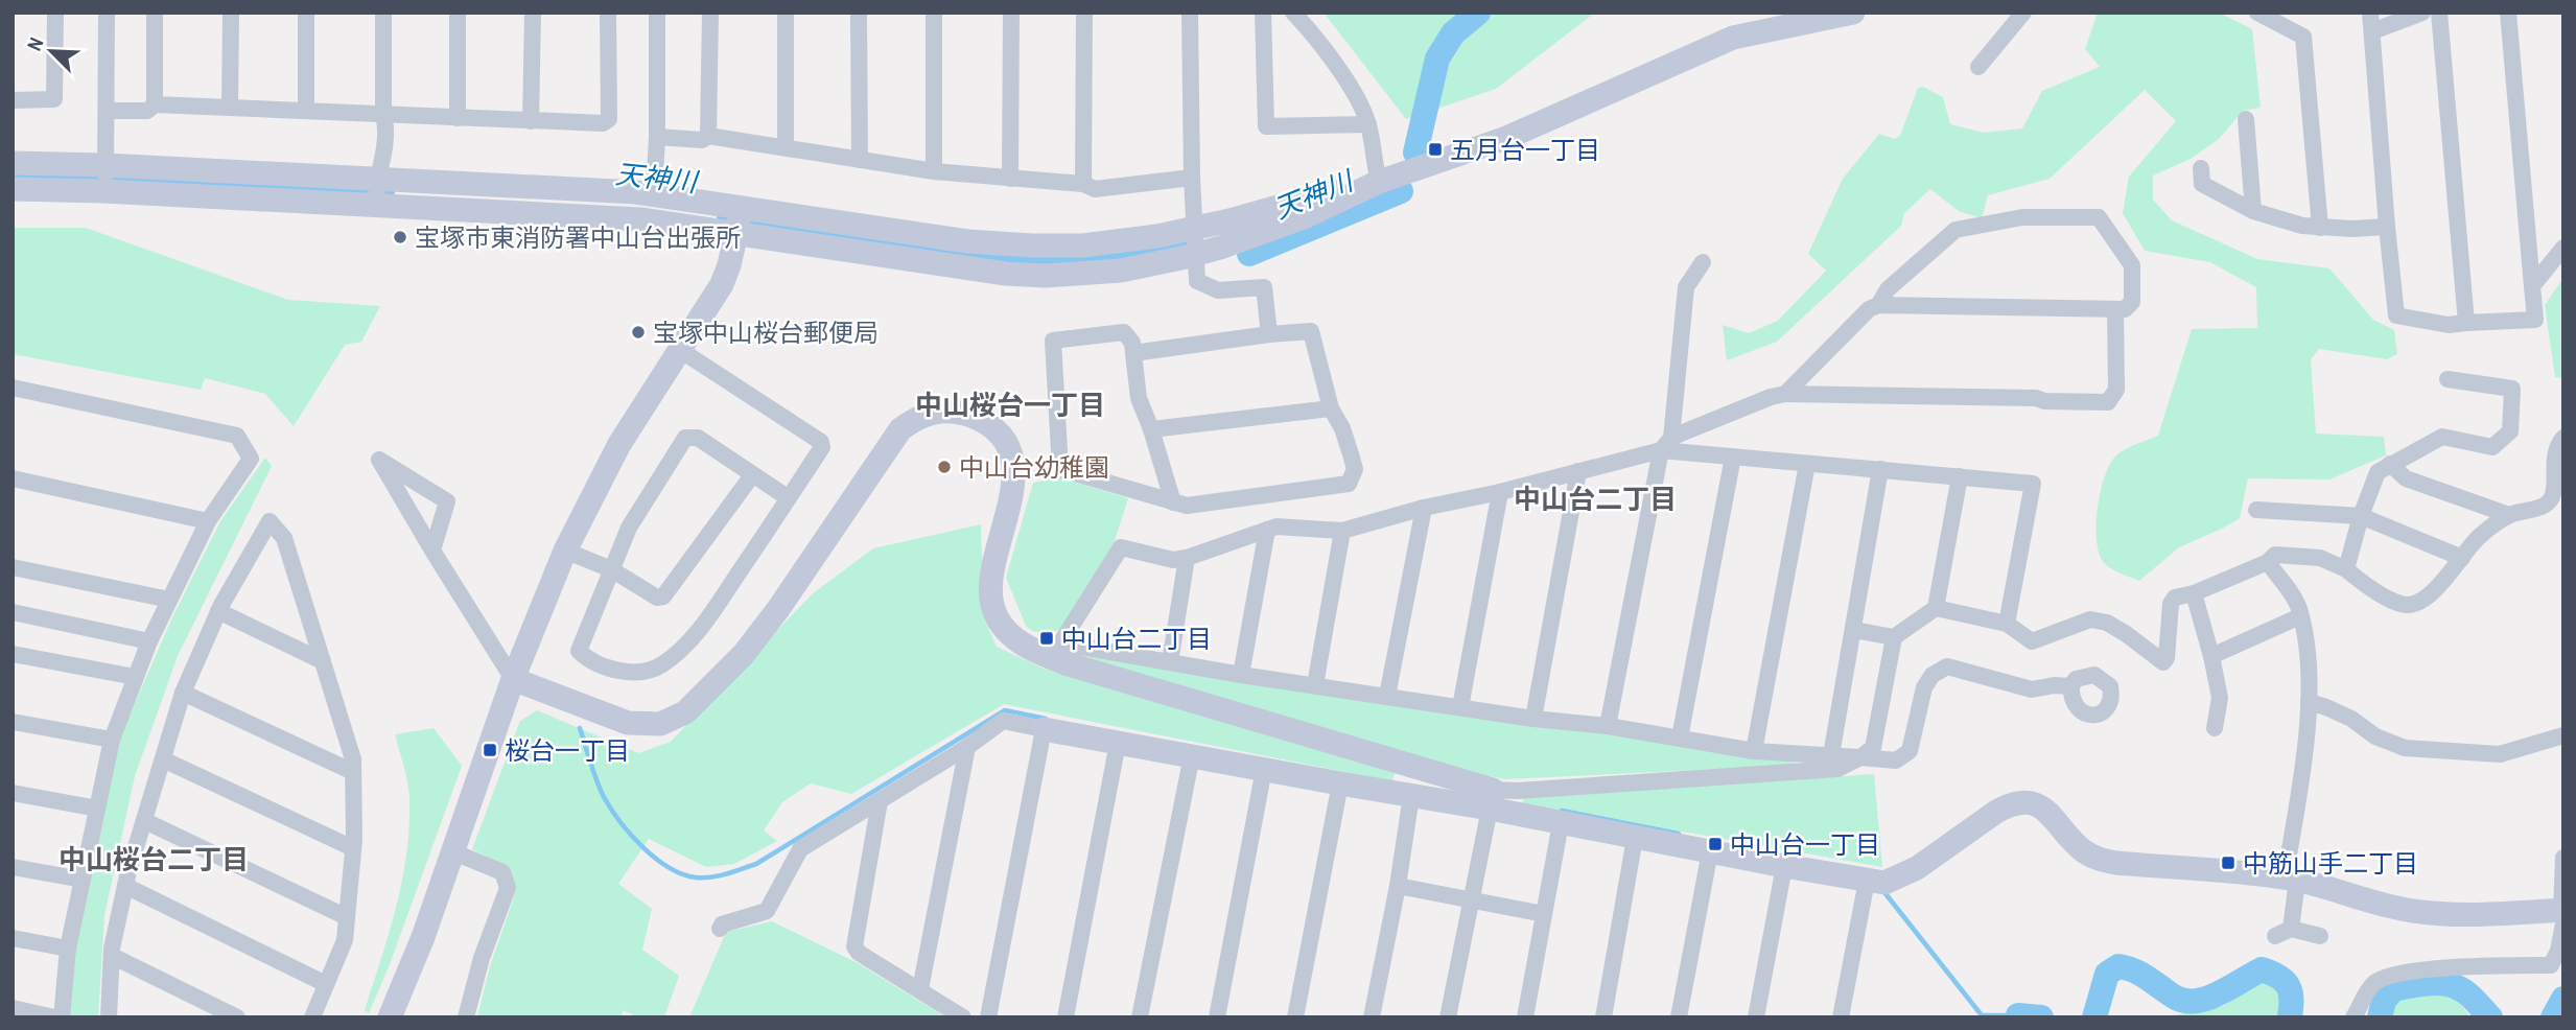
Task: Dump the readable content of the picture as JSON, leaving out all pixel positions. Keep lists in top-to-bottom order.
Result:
{
  "districts": ["中山桜台一丁目", "中山台二丁目", "中山桜台二丁目"],
  "water": ["天神川"],
  "places": {
    "transit": [
      "五月台一丁目",
      "中山台二丁目",
      "桜台一丁目",
      "中山台一丁目",
      "中筋山手二丁目"
    ],
    "other": ["宝塚市東消防署中山台出張所", "宝塚中山桜台郵便局", "中山台幼稚園"]
  },
  "north": "top left"
}
